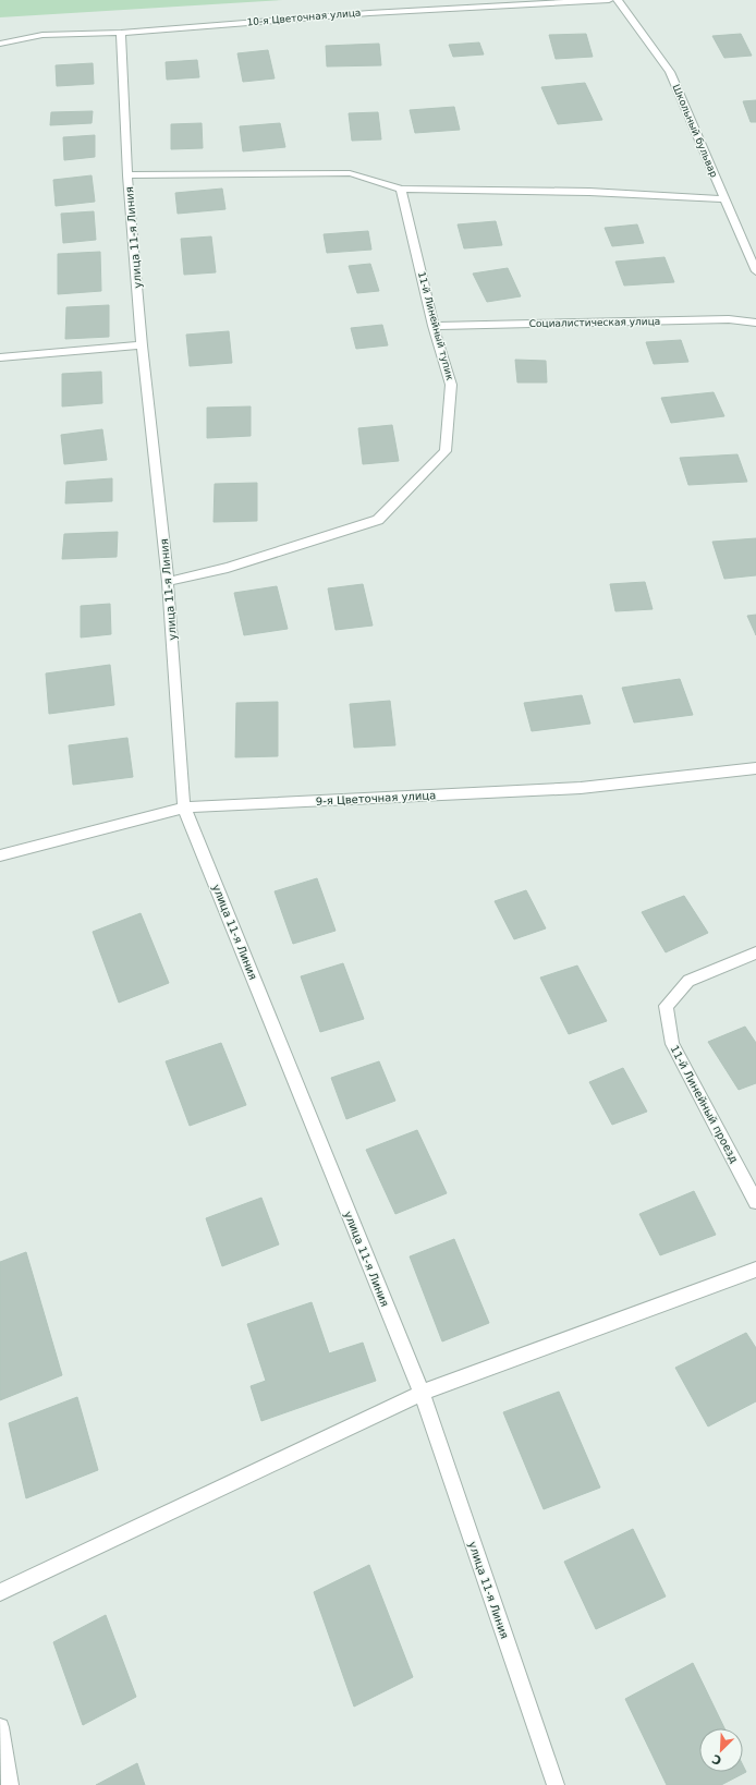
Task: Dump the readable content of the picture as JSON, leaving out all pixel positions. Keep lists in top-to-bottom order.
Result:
{
  "streets": {
    "lane": [
      "10-я Цветочная улица",
      "Школьный бульвар",
      "улица 11-я Линия",
      "Социалистическая улица",
      "11-й Линейный тупик",
      "9-я Цветочная улица",
      "11-й Линейный проезд"
    ]
  },
  "crossings": [
    ["10-я Цветочная улица", "улица 11-я Линия"],
    ["улица 11-я Линия", "11-й Линейный тупик"],
    ["улица 11-я Линия", "9-я Цветочная улица"],
    ["Социалистическая улица", "11-й Линейный тупик"]
  ],
  "north": "bottom left"
}
